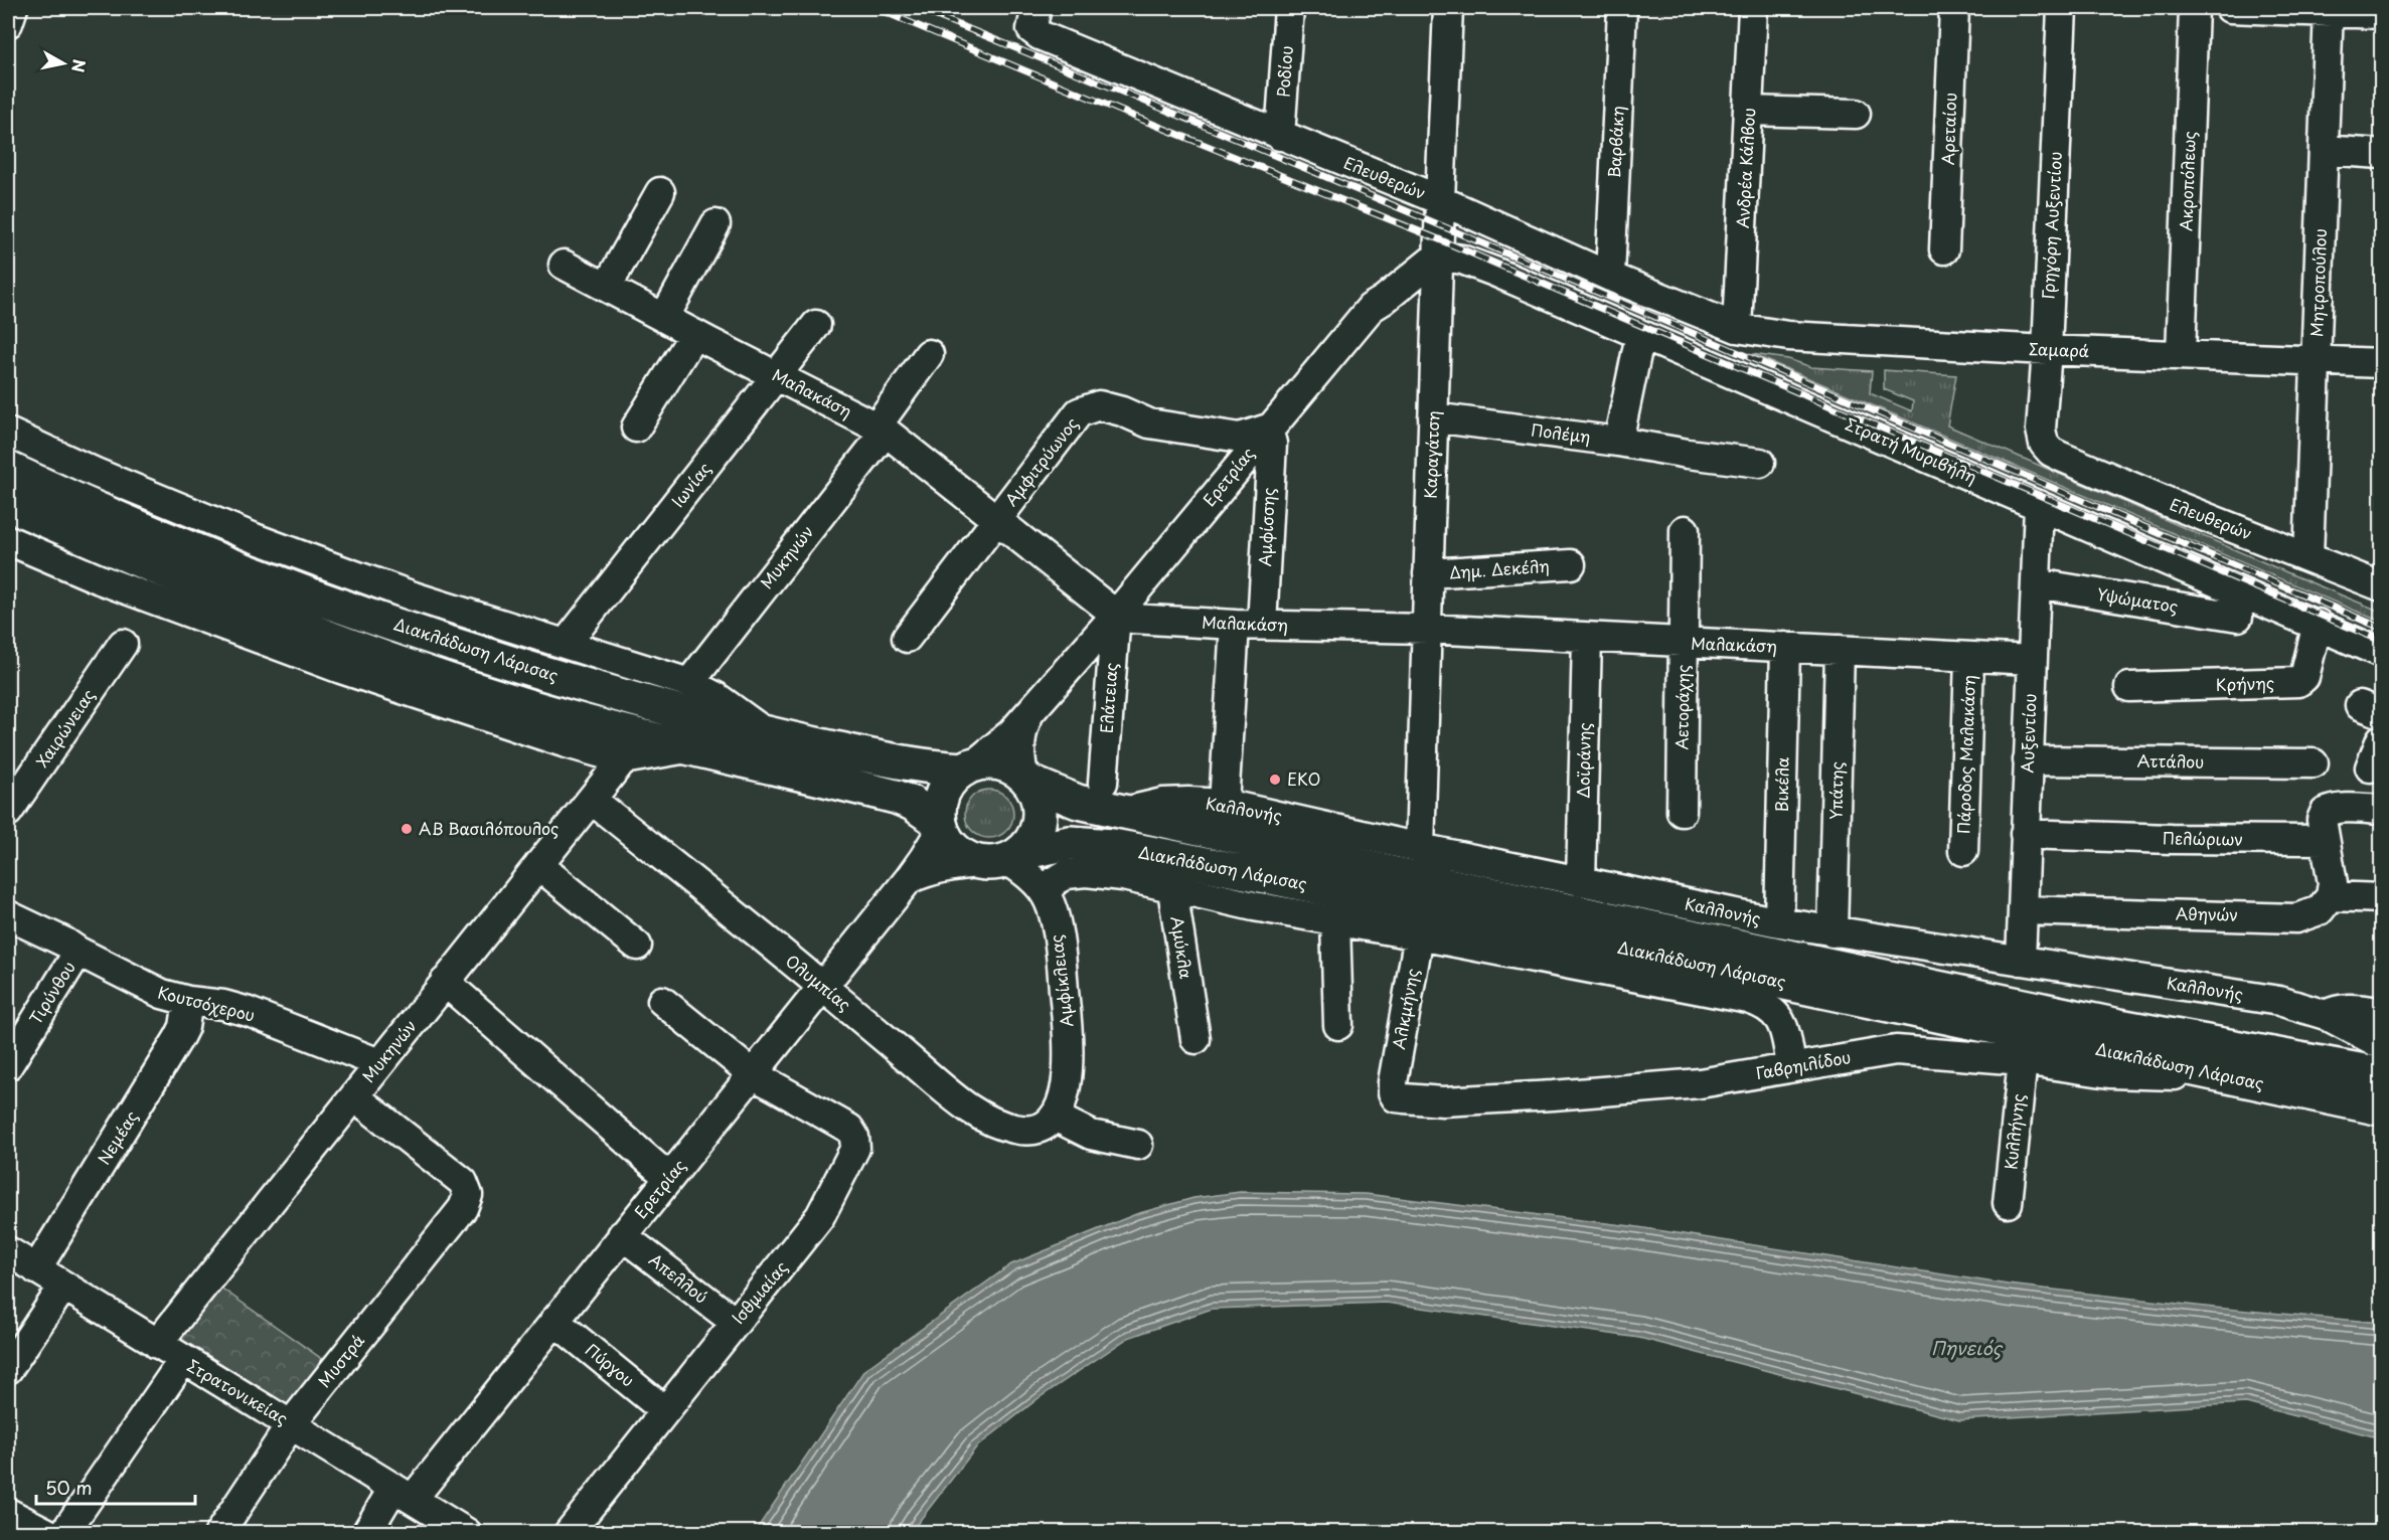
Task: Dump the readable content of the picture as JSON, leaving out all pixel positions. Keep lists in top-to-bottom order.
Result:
{
  "streets": {
    "main road": ["Διακλάδωση Λάρισας"],
    "street": [
      "Ροδίου",
      "Αρεταίου",
      "Βαρβάκη",
      "Ανδρέα Κάλβου",
      "Ελευθερών",
      "Ακροπόλεως",
      "Γρηγόρη Αυξεντίου",
      "Μητροπούλου",
      "Σαμαρά",
      "Μαλακάση",
      "Πολέμη",
      "Στρατή Μυριβήλη",
      "Καραγάτση",
      "Αμφιτρύωνος",
      "Ερετρίας",
      "Ιωνίας",
      "Αμφίσσης",
      "Μυκηνών",
      "Δημ. Δεκέλη",
      "Υψώματος",
      "Κρήνης",
      "Ελάτειας",
      "Αετοράχης",
      "Χαιρώνειας",
      "Αυξεντίου",
      "Πάροδος Μαλακάση",
      "Δοϊράνης",
      "Αττάλου",
      "Βικέλα",
      "Υπάτης",
      "Καλλoνής",
      "Πελώριων",
      "Αθηνών",
      "Αμύκλα",
      "Αμφίκλειας",
      "Ολυμπίας",
      "Τιρύνθου",
      "Κουτσόχερου",
      "Αλκμήνης",
      "Γαβρηιλίδου",
      "Κυλλήνης",
      "Νεμέας",
      "Απελλού",
      "Ισθμιαίας",
      "Μυστρά",
      "Πύργου",
      "Στρατονικείας"
    ]
  },
  "crossings": [
    ["Ροδίου", "Ελευθερών"],
    ["Βαρβάκη", "Ελευθερών"],
    ["Ανδρέα Κάλβου", "Ελευθερών"],
    ["Ανδρέα Κάλβου", "Σαμαρά"],
    ["Ελευθερών", "Γρηγόρη Αυξεντίου"],
    ["Ελευθερών", "Μητροπούλου"],
    ["Ελευθερών", "Σαμαρά"],
    ["Ελευθερών", "Καραγάτση"],
    ["Ακροπόλεως", "Σαμαρά"],
    ["Γρηγόρη Αυξεντίου", "Σαμαρά"],
    ["Μητροπούλου", "Σαμαρά"],
    ["Μαλακάση", "Καραγάτση"],
    ["Μαλακάση", "Αμφιτρύωνος"],
    ["Μαλακάση", "Ερετρίας"],
    ["Μαλακάση", "Ιωνίας"],
    ["Μαλακάση", "Αμφίσσης"],
    ["Μαλακάση", "Μυκηνών"],
    ["Μαλακάση", "Ελάτειας"],
    ["Μαλακάση", "Αετοράχης"],
    ["Μαλακάση", "Αυξεντίου"],
    ["Μαλακάση", "Πάροδος Μαλακάση"],
    ["Μαλακάση", "Δοϊράνης"],
    ["Μαλακάση", "Βικέλα"],
    ["Μαλακάση", "Υπάτης"],
    ["Πολέμη", "Καραγάτση"],
    ["Στρατή Μυριβήλη", "Καραγάτση"],
    ["Στρατή Μυριβήλη", "Ερετρίας"],
    ["Στρατή Μυριβήλη", "Κρήνης"],
    ["Στρατή Μυριβήλη", "Αυξεντίου"],
    ["Καραγάτση", "Ερετρίας"],
    ["Καραγάτση", "Δημ. Δεκέλη"],
    ["Καραγάτση", "Καλλoνής"],
    ["Αμφιτρύωνος", "Ερετρίας"],
    ["Αμφιτρύωνος", "Αμφίσσης"],
    ["Ερετρίας", "Αμφίσσης"],
    ["Ερετρίας", "Διακλάδωση Λάρισας"],
    ["Ερετρίας", "Ελάτειας"],
    ["Ερετρίας", "Αμφίκλειας"],
    ["Ερετρίας", "Ολυμπίας"],
    ["Ερετρίας", "Απελλού"],
    ["Ερετρίας", "Ισθμιαίας"],
    ["Ερετρίας", "Πύργου"],
    ["Ερετρίας", "Στρατονικείας"],
    ["Αμφίσσης", "Καλλoνής"],
    ["Μυκηνών", "Ολυμπίας"],
    ["Μυκηνών", "Κουτσόχερου"],
    ["Μυκηνών", "Μυστρά"],
    ["Μυκηνών", "Στρατονικείας"],
    ["Υψώματος", "Αυξεντίου"],
    ["Διακλάδωση Λάρισας", "Καλλoνής"],
    ["Διακλάδωση Λάρισας", "Αμύκλα"],
    ["Διακλάδωση Λάρισας", "Αμφίκλειας"],
    ["Διακλάδωση Λάρισας", "Γαβρηιλίδου"],
    ["Αυξεντίου", "Αττάλου"],
    ["Αυξεντίου", "Καλλoνής"],
    ["Αυξεντίου", "Πελώριων"],
    ["Αυξεντίου", "Αθηνών"],
    ["Δοϊράνης", "Καλλoνής"],
    ["Βικέλα", "Καλλoνής"],
    ["Υπάτης", "Καλλoνής"],
    ["Αμφίκλειας", "Ολυμπίας"],
    ["Τιρύνθου", "Κουτσόχερου"],
    ["Κουτσόχερου", "Νεμέας"],
    ["Αλκμήνης", "Γαβρηιλίδου"],
    ["Γαβρηιλίδου", "Κυλλήνης"],
    ["Νεμέας", "Στρατονικείας"],
    ["Απελλού", "Ισθμιαίας"],
    ["Ισθμιαίας", "Πύργου"],
    ["Μυστρά", "Στρατονικείας"]
  ],
  "water": ["Πηνειός"],
  "places": ["EKO", "ΑΒ Βασιλόπουλος"],
  "scale_bar": "50 m",
  "north": "right"
}
